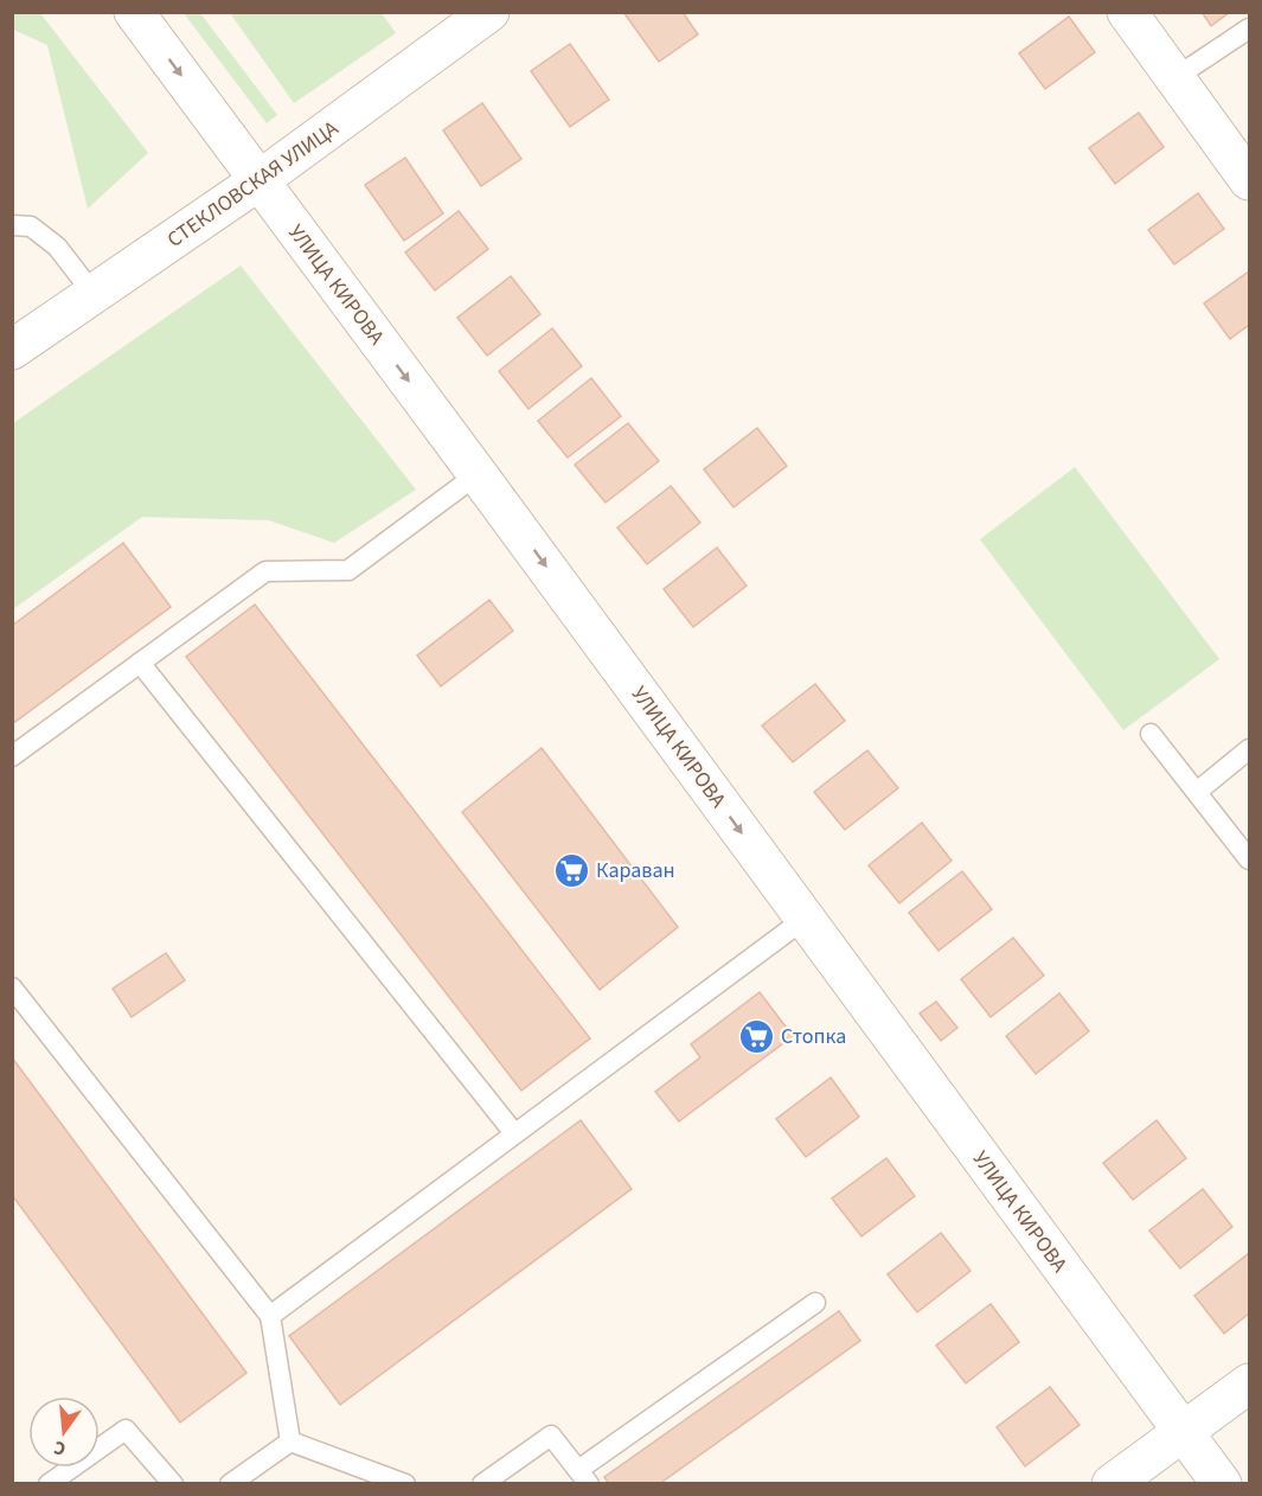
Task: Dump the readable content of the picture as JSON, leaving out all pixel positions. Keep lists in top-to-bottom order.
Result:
{
  "streets": {
    "street": ["СТЕКЛОВСКАЯ УЛИЦА", "УЛИЦА КИРОВА"]
  },
  "crossings": [
    ["СТЕКЛОВСКАЯ УЛИЦА", "УЛИЦА КИРОВА"]
  ],
  "one_way": ["УЛИЦА КИРОВА"],
  "places": {
    "supermarket": ["Караван", "Стопка"]
  },
  "north": "bottom"
}
